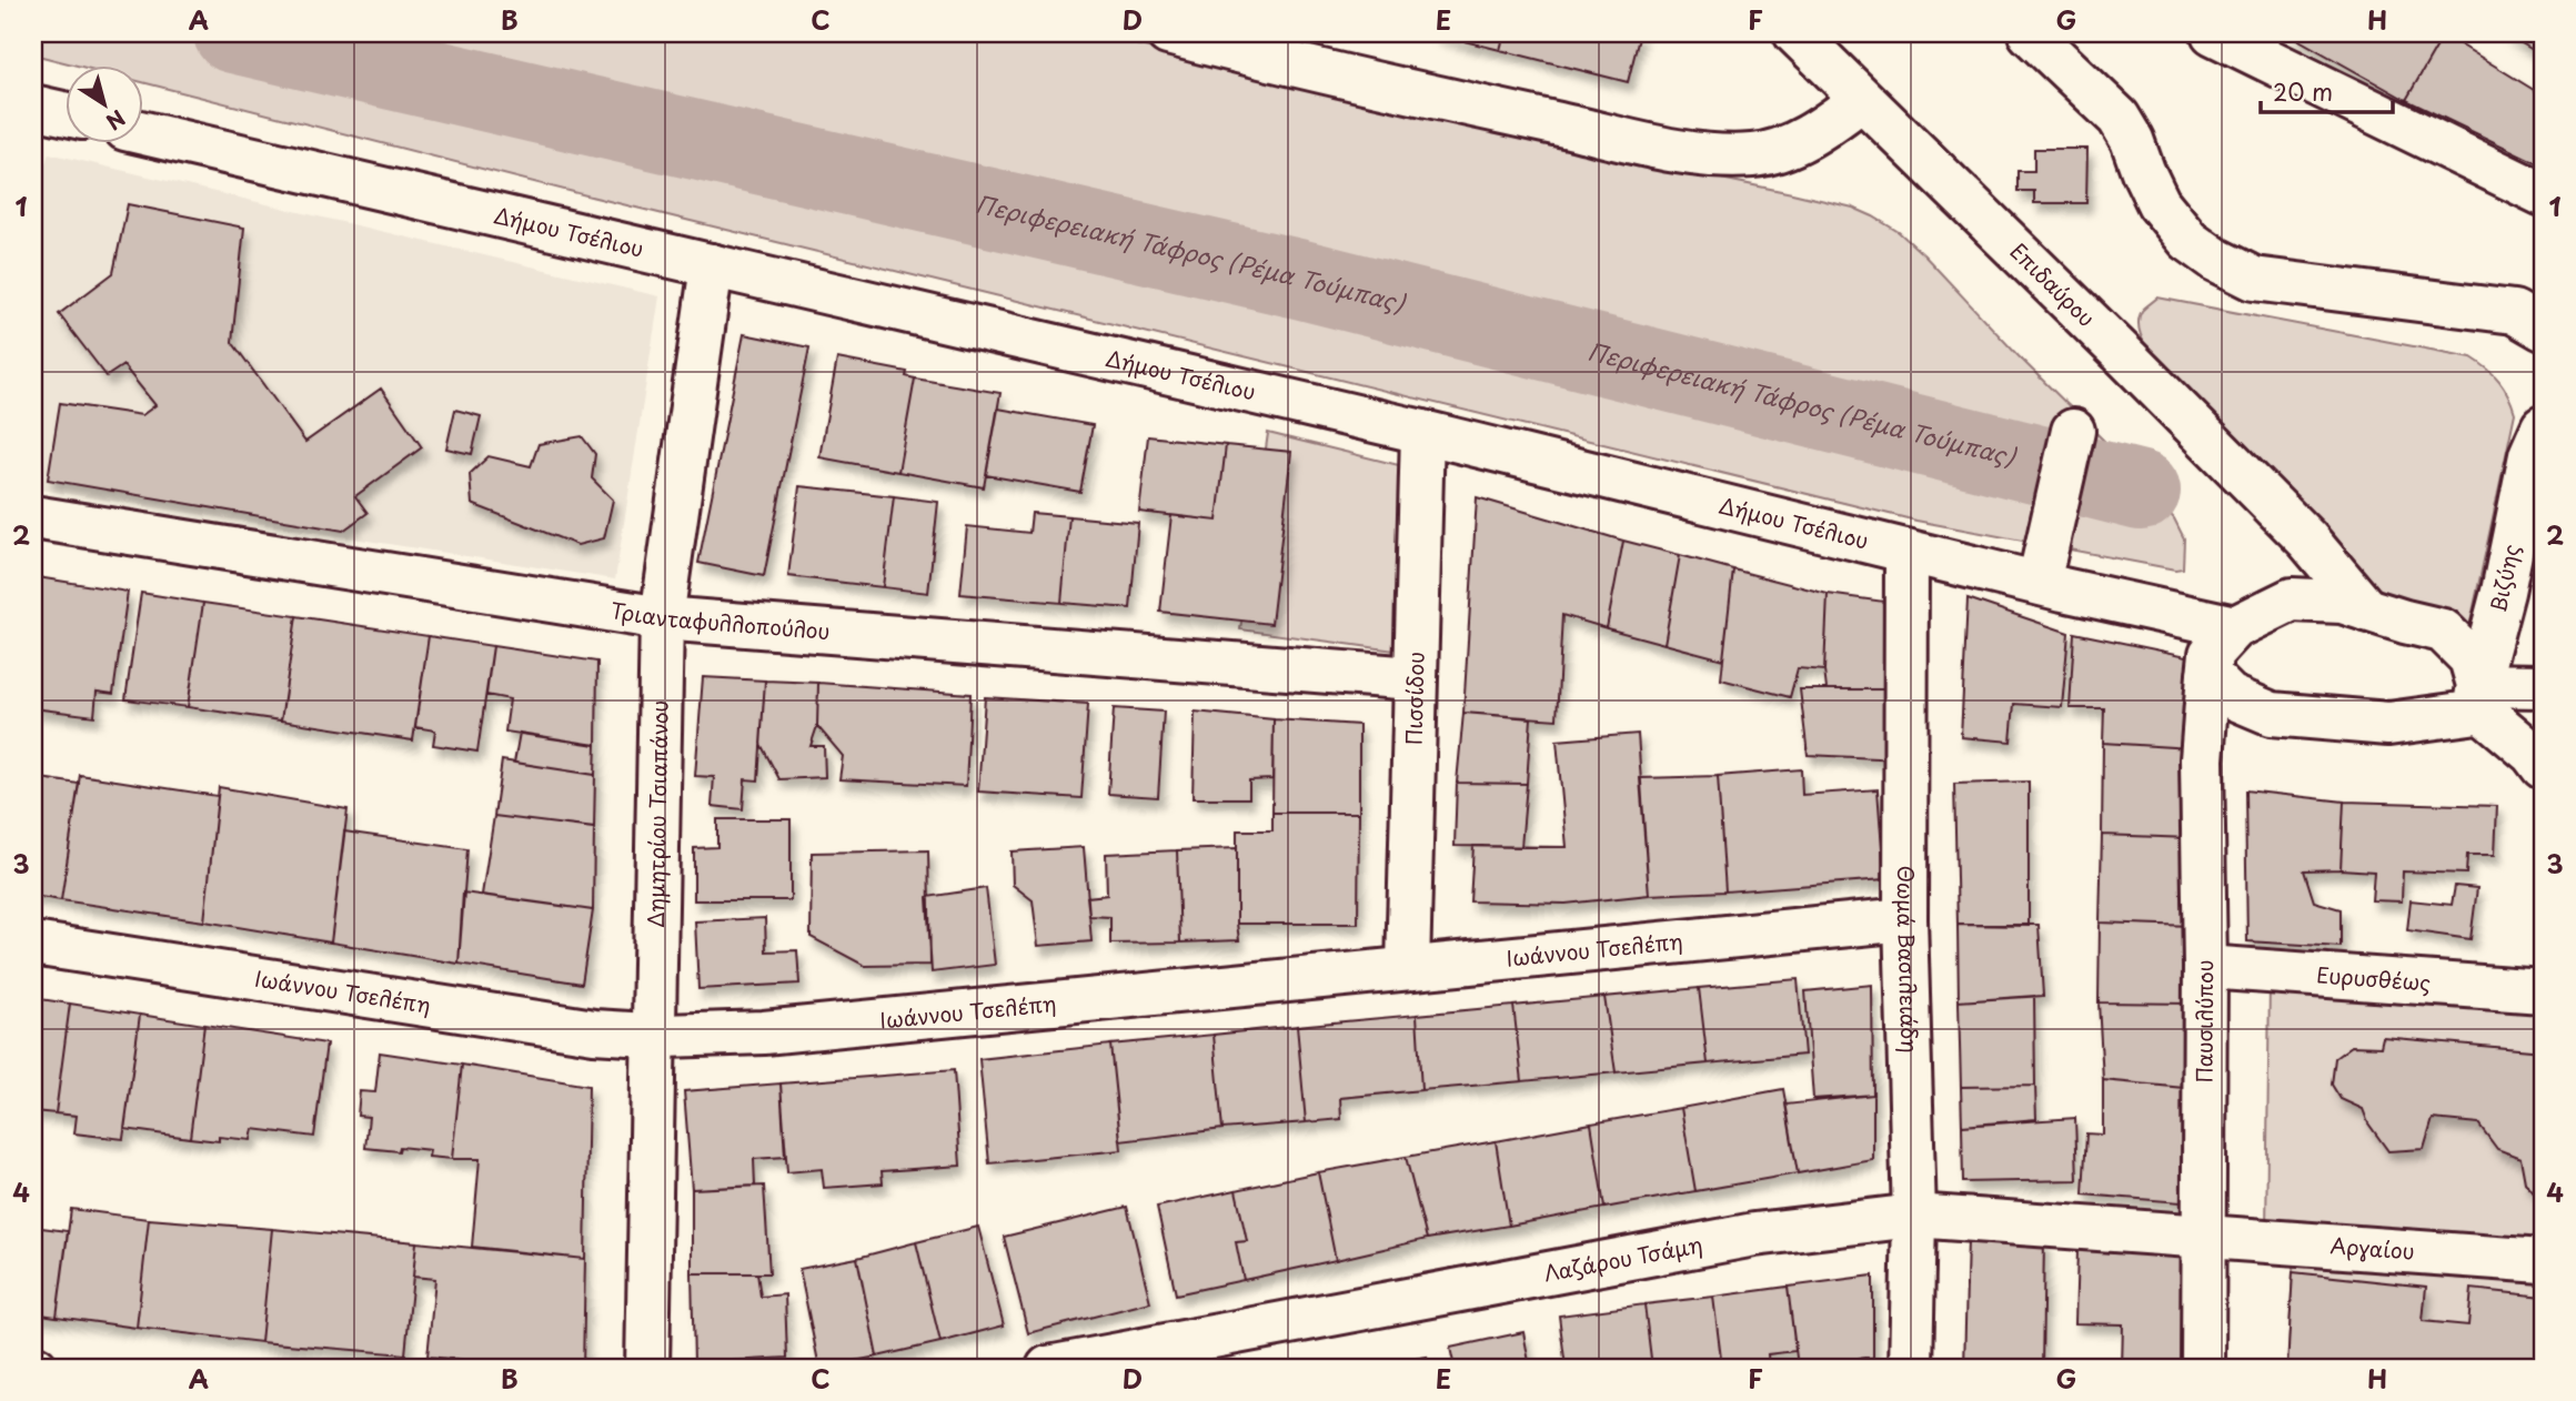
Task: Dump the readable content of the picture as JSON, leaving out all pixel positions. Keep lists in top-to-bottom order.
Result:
{
  "streets": {
    "street": [
      "Δήμου Τσέλιου",
      "Επιδαύρου",
      "Βιζύης",
      "Τριανταφυλλοπούλου",
      "Πισσίδου",
      "Δημητρίου Τσιαπάνου",
      "Ιωάννου Τσελέπη",
      "Θωμά Βασιλειάδη",
      "Ευρυσθέως",
      "Παυσιλύπου",
      "Αργαίου",
      "Λαζάρου Τσάμη"
    ]
  },
  "crossings": [
    ["Δήμου Τσέλιου", "Πισσίδου"],
    ["Δήμου Τσέλιου", "Δημητρίου Τσιαπάνου"],
    ["Δήμου Τσέλιου", "Θωμά Βασιλειάδη"],
    ["Δήμου Τσέλιου", "Παυσιλύπου"],
    ["Τριανταφυλλοπούλου", "Πισσίδου"],
    ["Τριανταφυλλοπούλου", "Δημητρίου Τσιαπάνου"],
    ["Πισσίδου", "Ιωάννου Τσελέπη"],
    ["Δημητρίου Τσιαπάνου", "Ιωάννου Τσελέπη"],
    ["Ιωάννου Τσελέπη", "Θωμά Βασιλειάδη"],
    ["Θωμά Βασιλειάδη", "Λαζάρου Τσάμη"],
    ["Ευρυσθέως", "Παυσιλύπου"],
    ["Παυσιλύπου", "Αργαίου"],
    ["Παυσιλύπου", "Λαζάρου Τσάμη"],
    ["Αργαίου", "Λαζάρου Τσάμη"]
  ],
  "water": ["Περιφερειακή Τάφρος (Ρέμα Τούμπας)"],
  "scale_bar": "20 m",
  "north": "bottom right",
  "grid": {
    "columns": [
      "A",
      "B",
      "C",
      "D",
      "E",
      "F",
      "G",
      "H"
    ],
    "rows": [
      "1",
      "2",
      "3",
      "4"
    ]
  }
}
